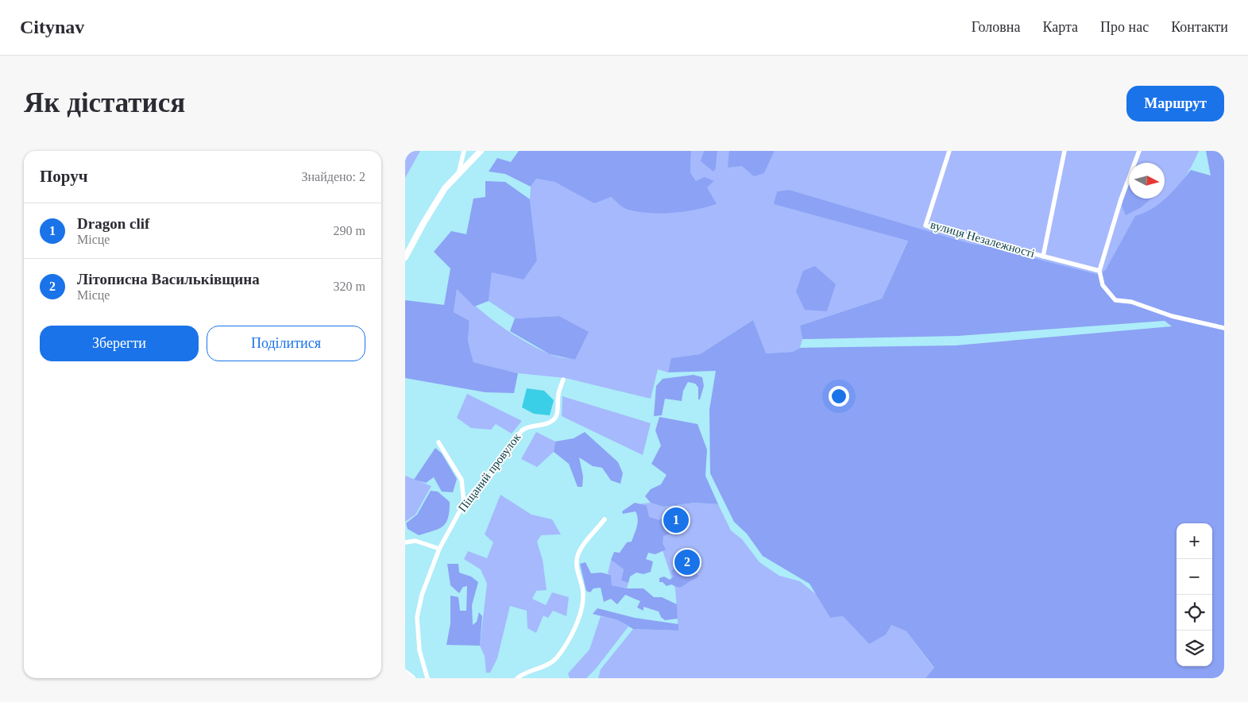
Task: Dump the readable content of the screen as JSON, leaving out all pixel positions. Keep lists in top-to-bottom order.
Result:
{
  "streets": {
    "street": ["вулиця Незалежності", "Піщаний провулок"]
  },
  "north": "right",
  "page": {
    "header": "Citynav",
    "nav": [
      "Головна",
      "Карта",
      "Про нас",
      "Контакти"
    ],
    "buttons": [
      "Маршрут",
      ["Зберегти", "Поділитися"]
    ],
    "title": "Як дістатися",
    "heading": ["Поруч", "Знайдено: 2"],
    "list": [
      {
        "mark": "1",
        "name": "Dragon clif",
        "note": "Місце",
        "value": "290 m"
      },
      {
        "mark": "2",
        "name": "Літописна Васильківщина",
        "note": "Місце",
        "value": "320 m"
      }
    ],
    "pins": ["1", "2"],
    "map_buttons": ["+", "−"]
  }
}
